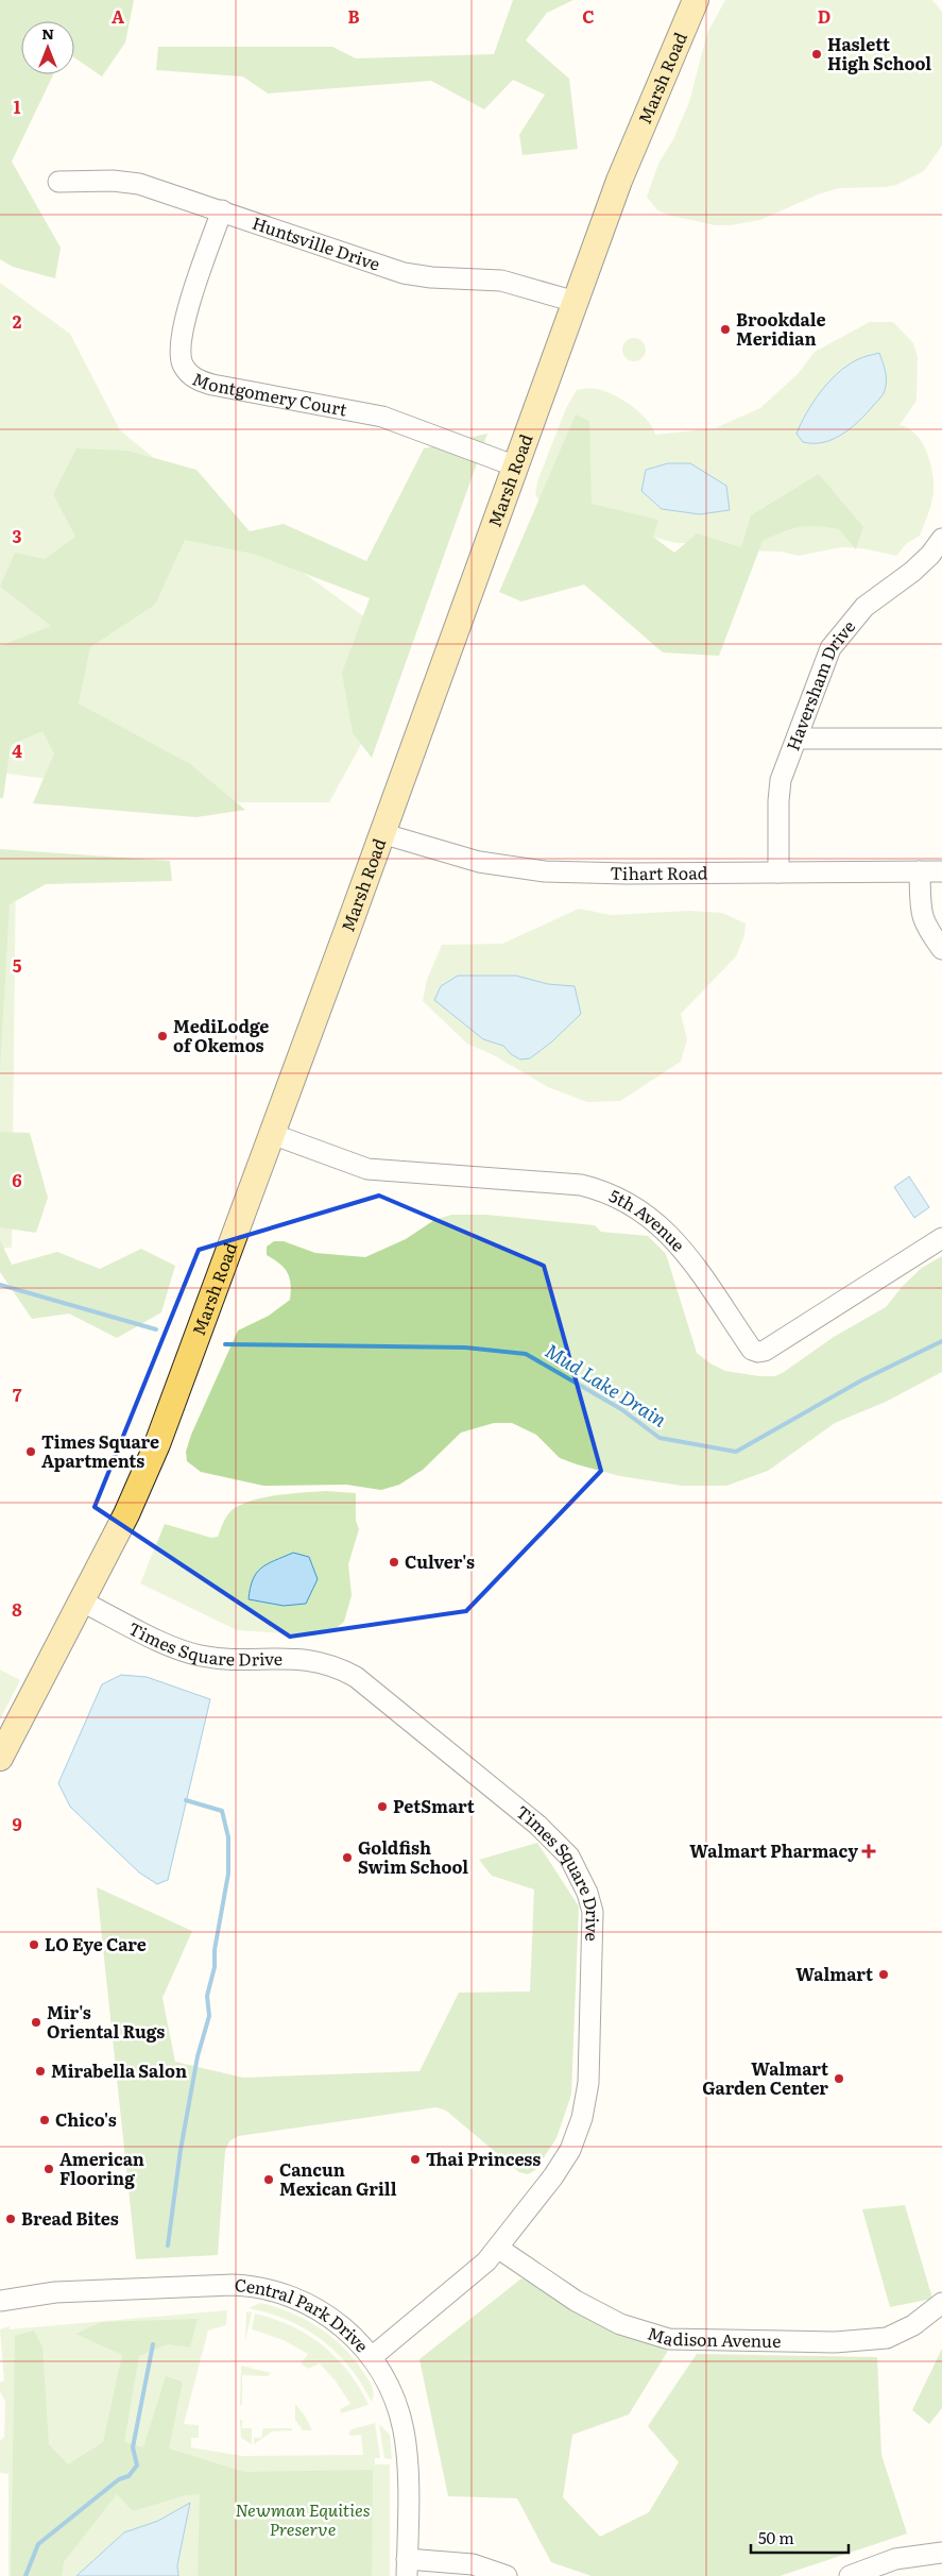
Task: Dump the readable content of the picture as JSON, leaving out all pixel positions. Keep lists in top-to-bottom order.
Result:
{
  "streets": {
    "main road": ["Marsh Road"],
    "street": [
      "Huntsville Drive",
      "Montgomery Court",
      "Haversham Drive",
      "Tihart Road",
      "5th Avenue",
      "Times Square Drive",
      "Central Park Drive",
      "Madison Avenue"
    ]
  },
  "crossings": [
    ["Marsh Road", "Huntsville Drive"],
    ["Marsh Road", "Montgomery Court"],
    ["Marsh Road", "Tihart Road"],
    ["Marsh Road", "5th Avenue"],
    ["Marsh Road", "Times Square Drive"],
    ["Huntsville Drive", "Montgomery Court"],
    ["Haversham Drive", "Tihart Road"],
    ["Times Square Drive", "Central Park Drive"],
    ["Times Square Drive", "Madison Avenue"]
  ],
  "water": ["Mud Lake Drain"],
  "parks": ["Newman Equities Preserve"],
  "places": {
    "other": [
      "Haslett High School",
      "Brookdale Meridian",
      "MediLodge of Okemos",
      "Times Square Apartments",
      "Culver's",
      "PetSmart",
      "Goldfish Swim School",
      "LO Eye Care",
      "Walmart",
      "Mir's Oriental Rugs",
      "Mirabella Salon",
      "Walmart Garden Center",
      "Chico's",
      "Thai Princess",
      "American Flooring",
      "Cancun Mexican Grill",
      "Bread Bites"
    ],
    "health": ["Walmart Pharmacy"]
  },
  "scale_bar": "50 m",
  "north": "top",
  "grid": {
    "columns": [
      "A",
      "B",
      "C",
      "D"
    ],
    "rows": [
      "1",
      "2",
      "3",
      "4",
      "5",
      "6",
      "7",
      "8",
      "9"
    ]
  }
}
